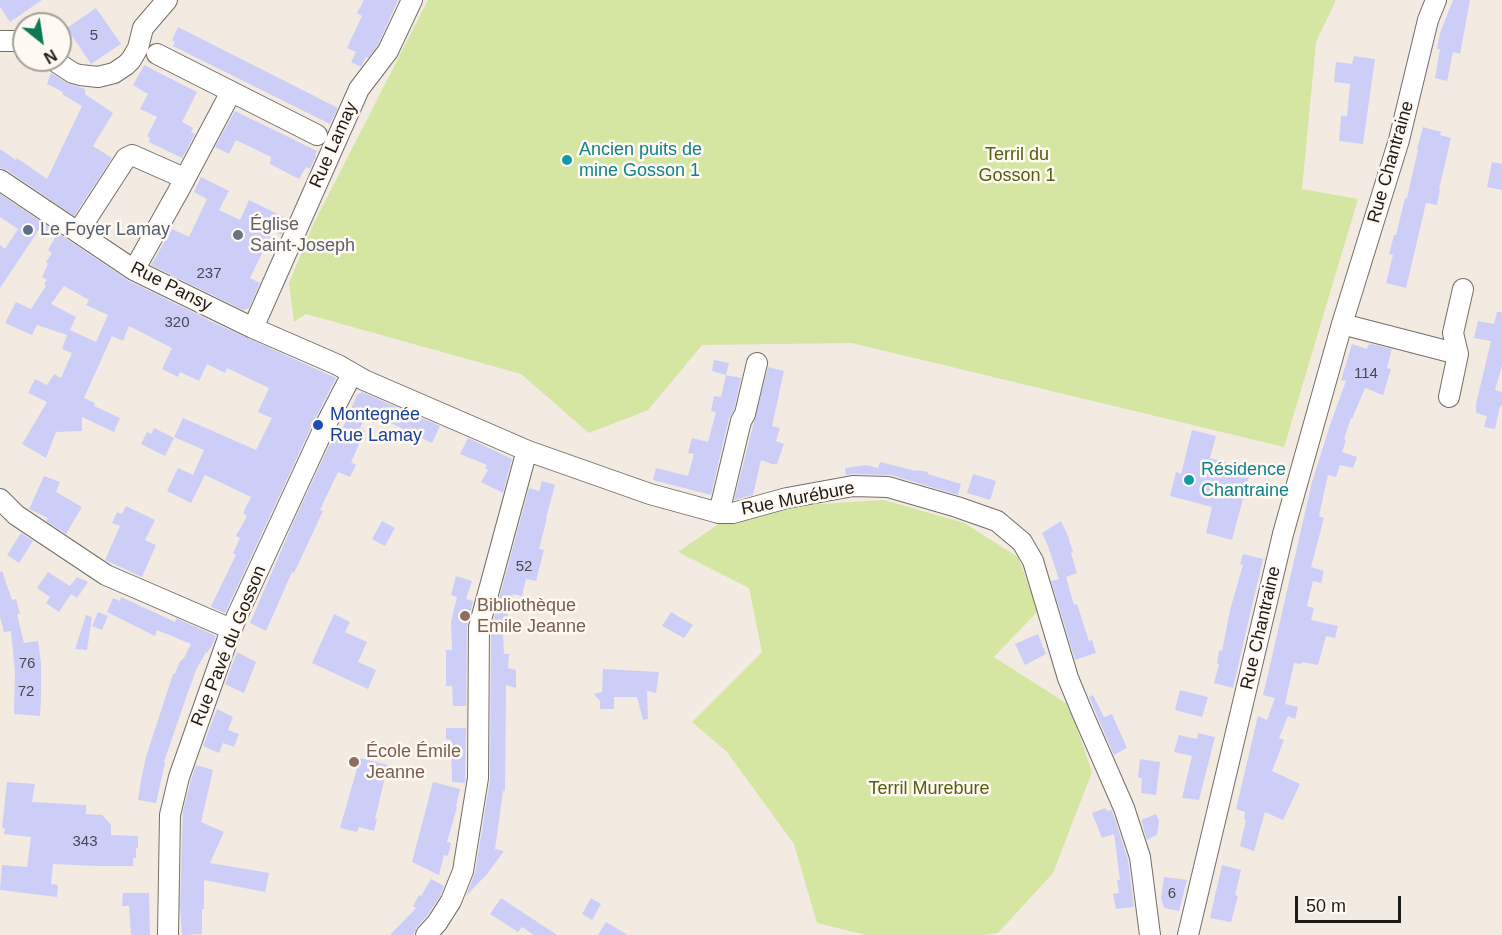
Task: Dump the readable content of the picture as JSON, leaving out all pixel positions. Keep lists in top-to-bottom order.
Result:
{
  "streets": {
    "street": [
      "Rue Lamay",
      "Rue Chantraine",
      "Rue Pansy",
      "Rue Murébure",
      "Rue Pavé du Gosson"
    ]
  },
  "crossings": [
    ["Rue Lamay", "Rue Pansy"],
    ["Rue Pansy", "Rue Murébure"],
    ["Rue Pansy", "Rue Pavé du Gosson"],
    ["Rue Murébure", "Rue Pavé du Gosson"]
  ],
  "parks": ["Terril du Gosson 1", "Terril Murebure"],
  "places": [
    "Ancien puits de mine Gosson 1",
    "Le Foyer Lamay",
    "Église Saint-Joseph",
    "Montegnée Rue Lamay",
    "Résidence Chantraine",
    "Bibliothèque Emile Jeanne",
    "École Émile Jeanne"
  ],
  "house_numbers": [
    "5",
    "237",
    "320",
    "114",
    "52",
    "76",
    "72",
    "343",
    "6"
  ],
  "scale_bar": "50 m",
  "north": "bottom right"
}
